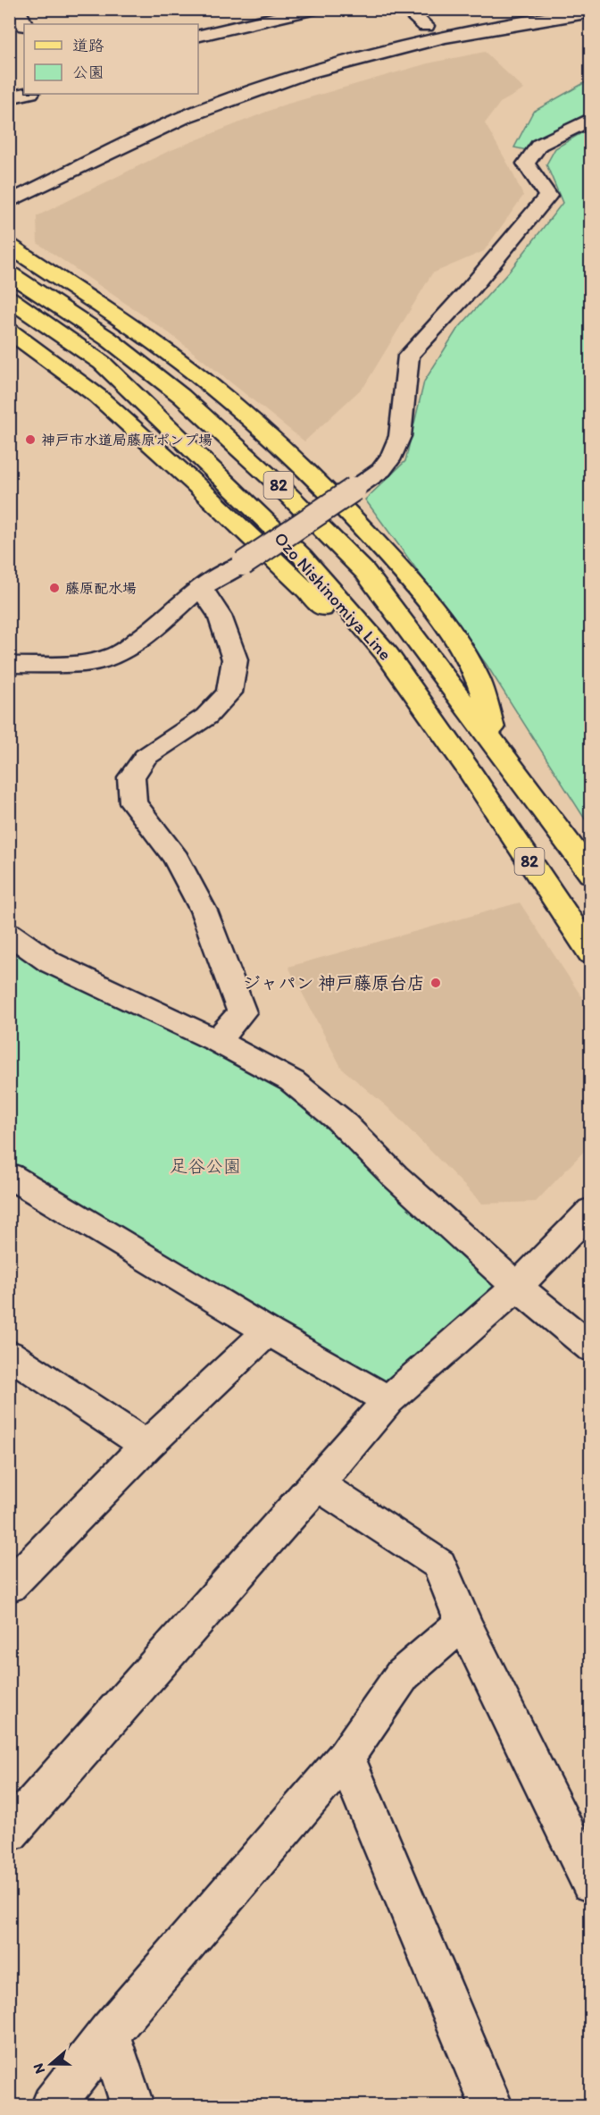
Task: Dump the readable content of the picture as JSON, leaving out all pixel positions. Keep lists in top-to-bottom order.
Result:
{
  "streets": {
    "main road": ["82", "Ozo Nishinomiya Line"]
  },
  "parks": ["足谷公園"],
  "places": ["神戸市水道局藤原ポンプ場", "藤原配水場", "ジャパン 神戸藤原台店"],
  "legend": ["道路", "公園"],
  "north": "left"
}
